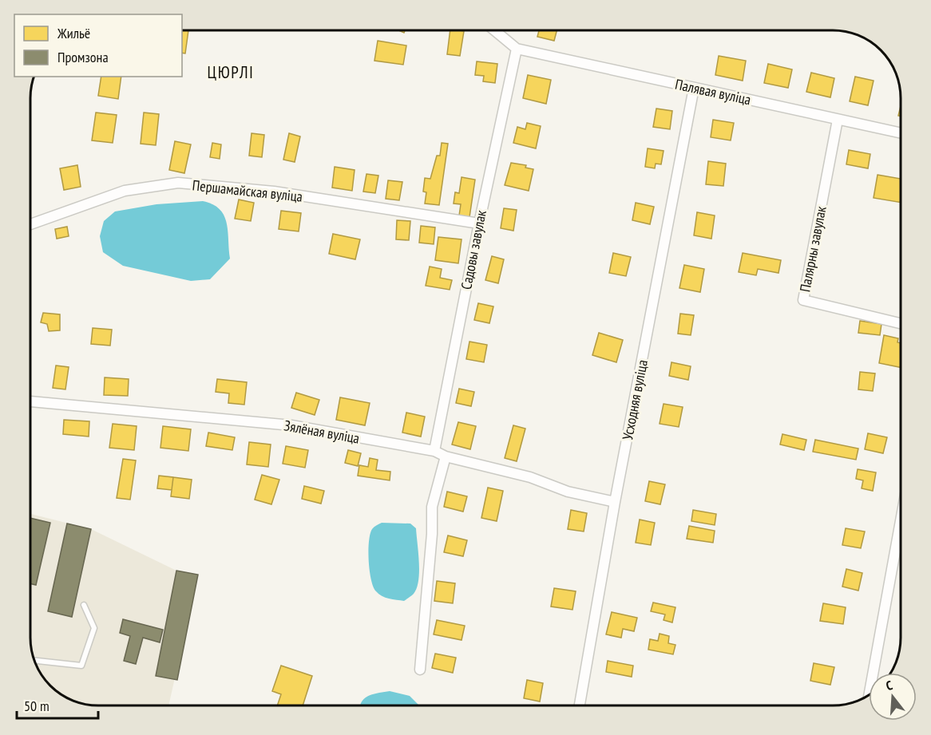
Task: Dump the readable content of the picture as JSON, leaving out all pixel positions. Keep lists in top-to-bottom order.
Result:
{
  "streets": {
    "street": [
      "Палявая вуліца",
      "Першамайская вуліца",
      "Палярны завулак",
      "Садовы завулак",
      "Усходняя вуліца",
      "Зялёная вуліца"
    ]
  },
  "crossings": [
    ["Палявая вуліца", "Палярны завулак"],
    ["Палявая вуліца", "Садовы завулак"],
    ["Палявая вуліца", "Усходняя вуліца"],
    ["Першамайская вуліца", "Садовы завулак"],
    ["Садовы завулак", "Зялёная вуліца"],
    ["Усходняя вуліца", "Зялёная вуліца"]
  ],
  "districts": ["ЦЮРЛІ"],
  "legend": ["Жильё", "Промзона"],
  "scale_bar": "50 m",
  "north": "top"
}
